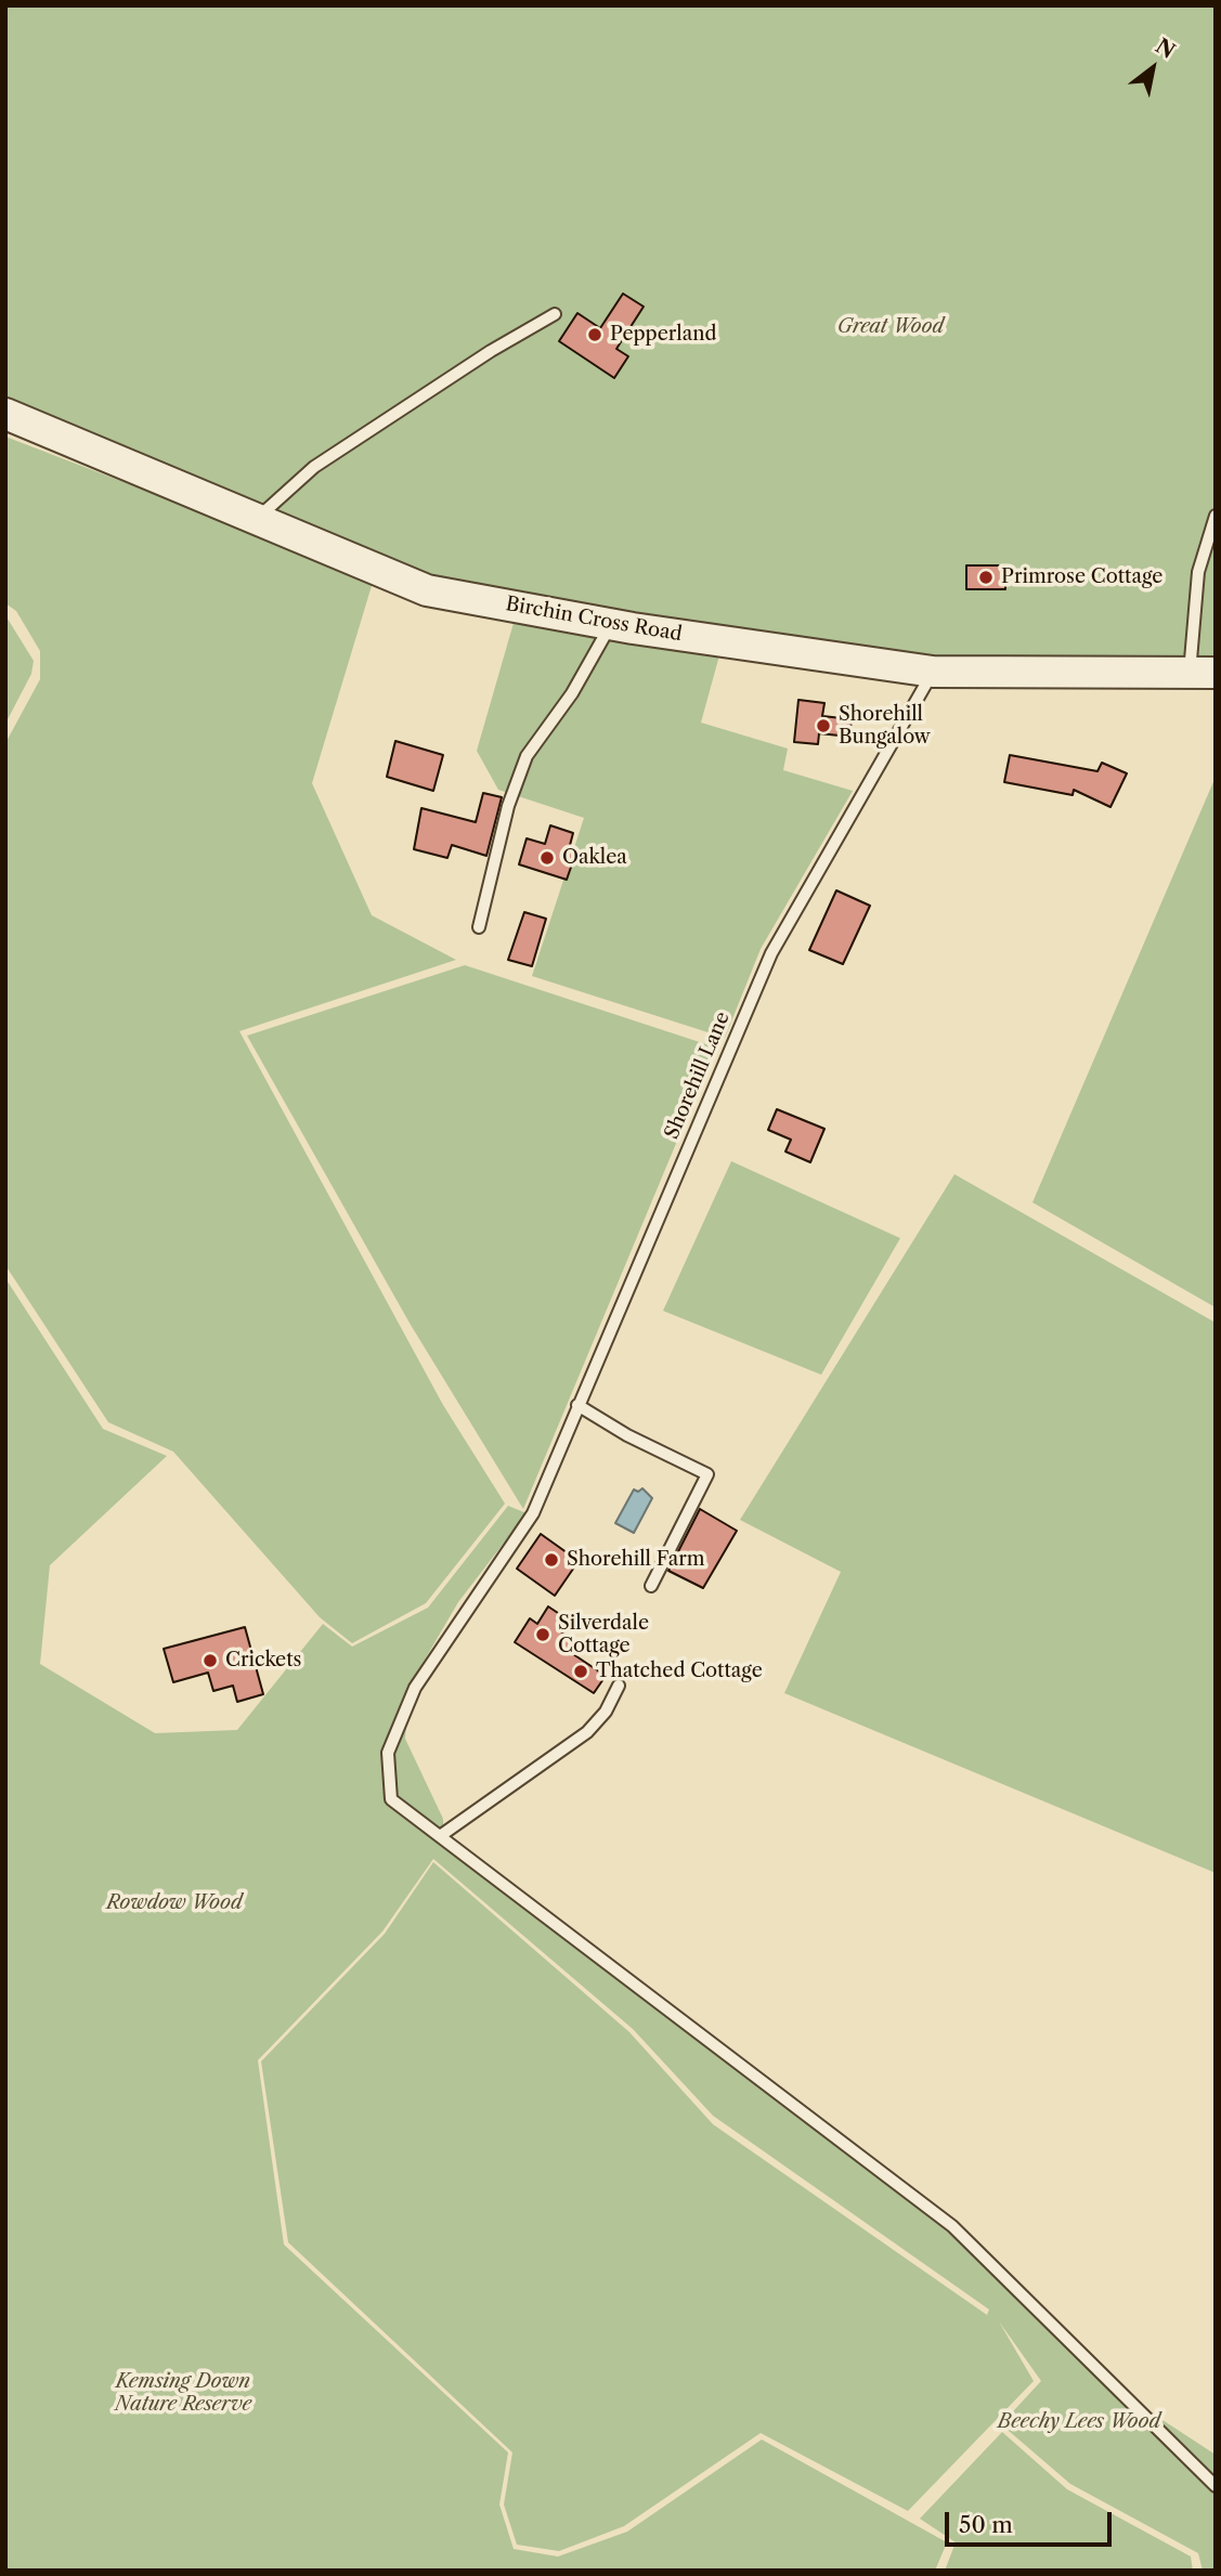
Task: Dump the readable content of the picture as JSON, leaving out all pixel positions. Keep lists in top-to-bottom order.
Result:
{
  "streets": {
    "street": ["Birchin Cross Road"],
    "lane": ["Shorehill Lane"]
  },
  "crossings": [
    ["Birchin Cross Road", "Shorehill Lane"]
  ],
  "parks": [
    "Great Wood",
    "Rowdow Wood",
    "Kemsing Down Nature Reserve",
    "Beechy Lees Wood"
  ],
  "places": [
    "Pepperland",
    "Primrose Cottage",
    "Shorehill Bungalow",
    "Oaklea",
    "Shorehill Farm",
    "Silverdale Cottage",
    "Crickets",
    "Thatched Cottage"
  ],
  "scale_bar": "50 m",
  "north": "top right"
}
